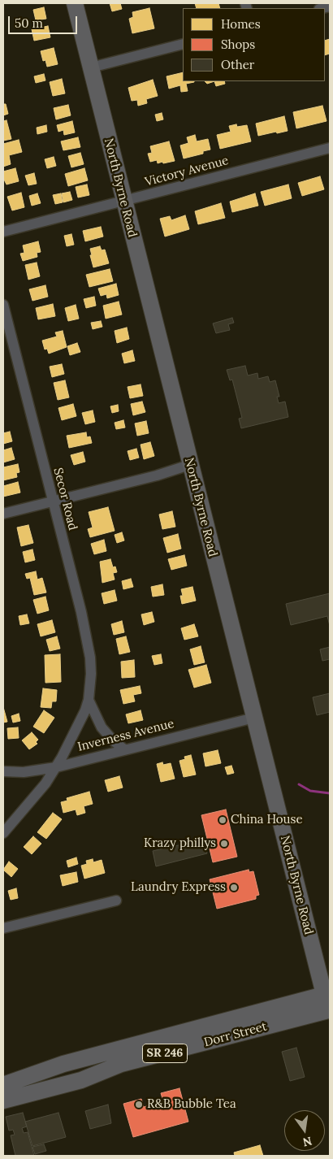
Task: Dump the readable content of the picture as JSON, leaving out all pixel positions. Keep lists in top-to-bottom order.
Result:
{
  "streets": {
    "main road": ["North Byrne Road", "Dorr Street", "SR 246"],
    "street": ["Victory Avenue", "Secor Road", "Inverness Avenue"]
  },
  "crossings": [
    ["Victory Avenue", "North Byrne Road"],
    ["North Byrne Road", "Inverness Avenue"],
    ["North Byrne Road", "Dorr Street"],
    ["Secor Road", "Inverness Avenue"]
  ],
  "places": [
    "China House",
    "Krazy phillys",
    "Laundry Express",
    "R&B Bubble Tea"
  ],
  "legend": ["Homes", "Shops", "Other"],
  "scale_bar": "50 m",
  "north": "bottom"
}
